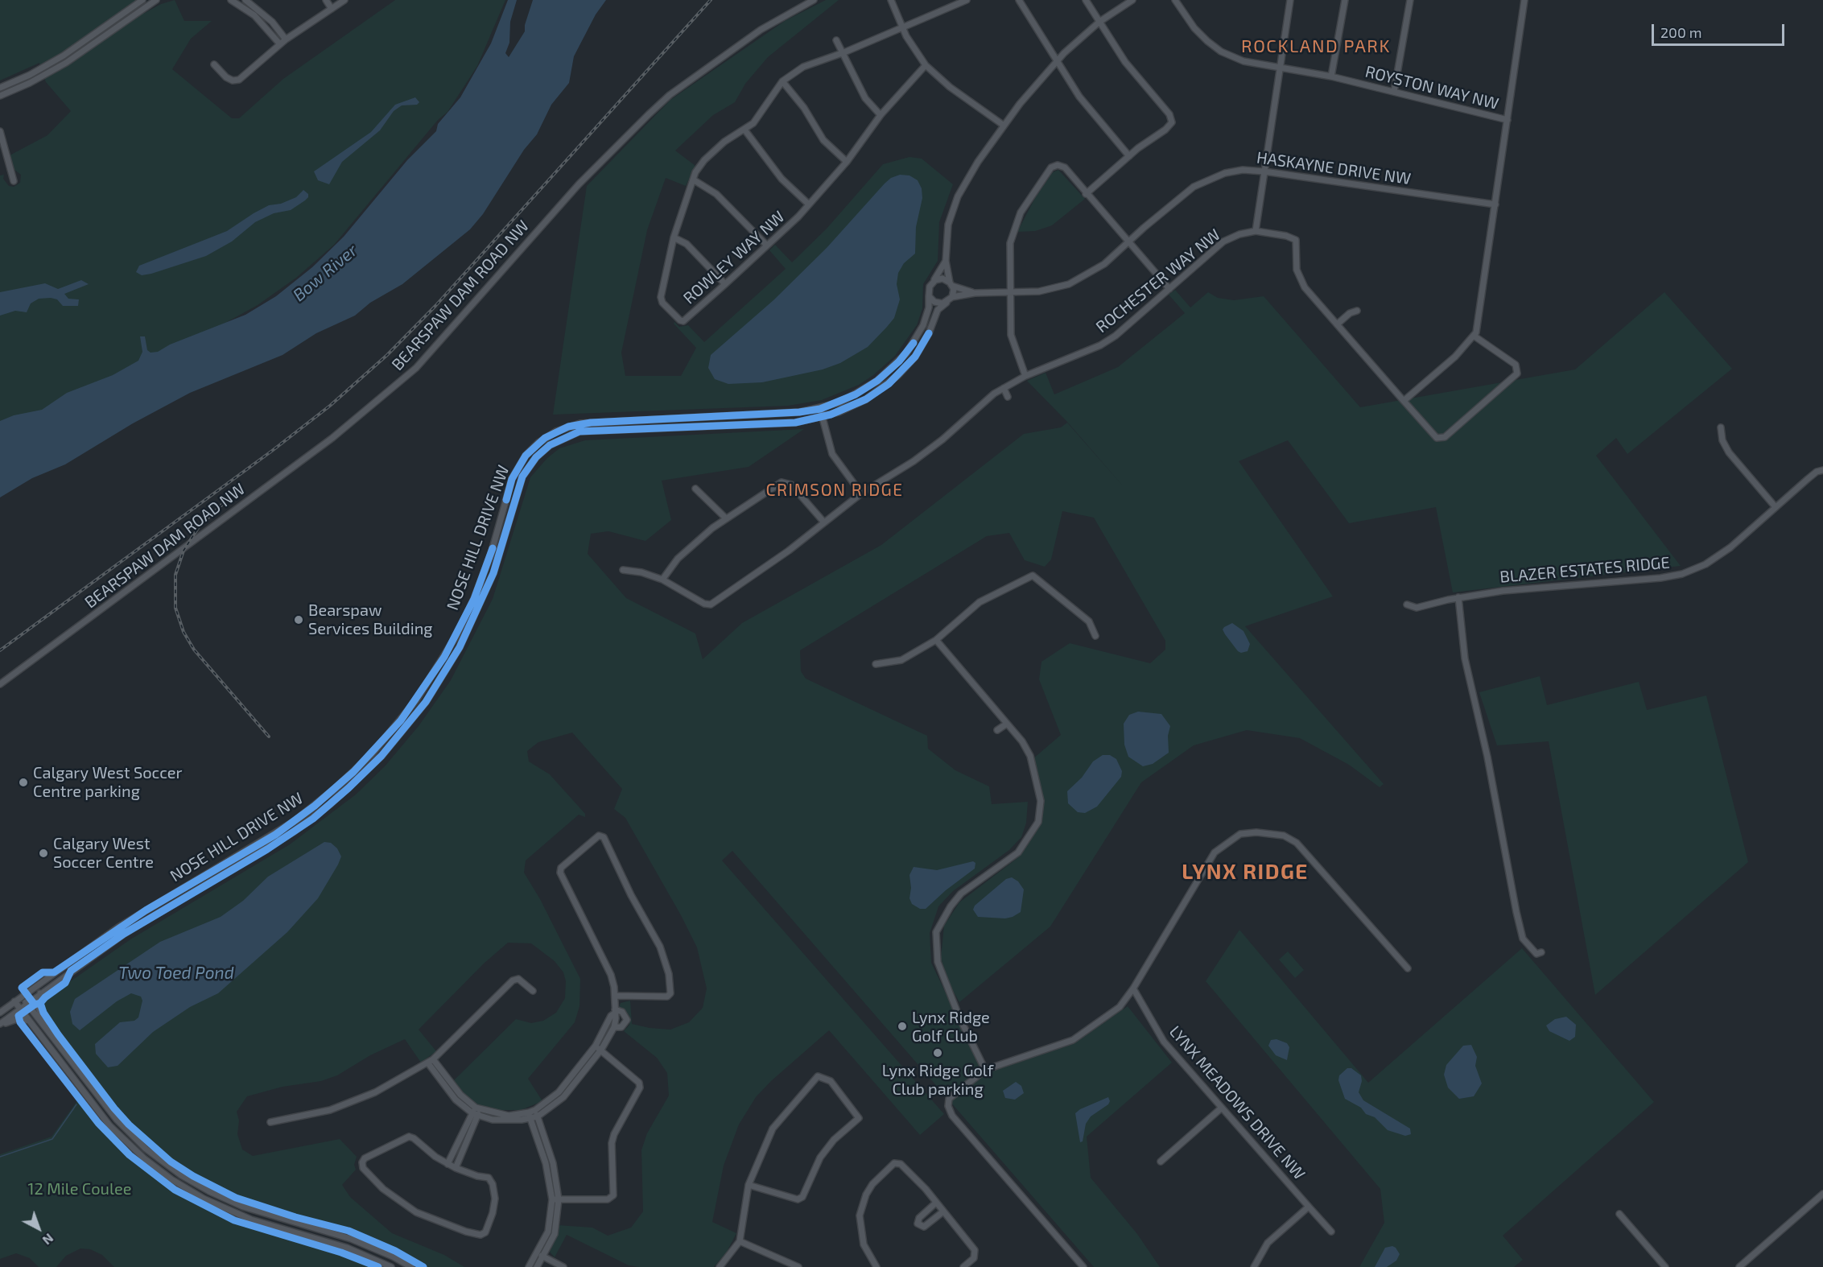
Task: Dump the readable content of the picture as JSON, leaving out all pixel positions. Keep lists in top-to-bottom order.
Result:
{
  "streets": {
    "street": [
      "ROYSTON WAY NW",
      "HASKAYNE DRIVE NW",
      "ROWLEY WAY NW",
      "ROCHESTER WAY NW",
      "BEARSPAW DAM ROAD NW",
      "NOSE HILL DRIVE NW",
      "BLAZER ESTATES RIDGE",
      "LYNX MEADOWS DRIVE NW"
    ]
  },
  "crossings": [
    ["HASKAYNE DRIVE NW", "NOSE HILL DRIVE NW"]
  ],
  "districts": ["ROCKLAND PARK", "CRIMSON RIDGE", "LYNX RIDGE"],
  "water": ["Bow River", "Two Toed Pond"],
  "parks": ["12 Mile Coulee"],
  "places": [
    "Bearspaw Services Building",
    "Calgary West Soccer Centre parking",
    "Calgary West Soccer Centre",
    "Lynx Ridge Golf Club",
    "Lynx Ridge Golf Club parking"
  ],
  "scale_bar": "200 m",
  "north": "bottom right"
}
